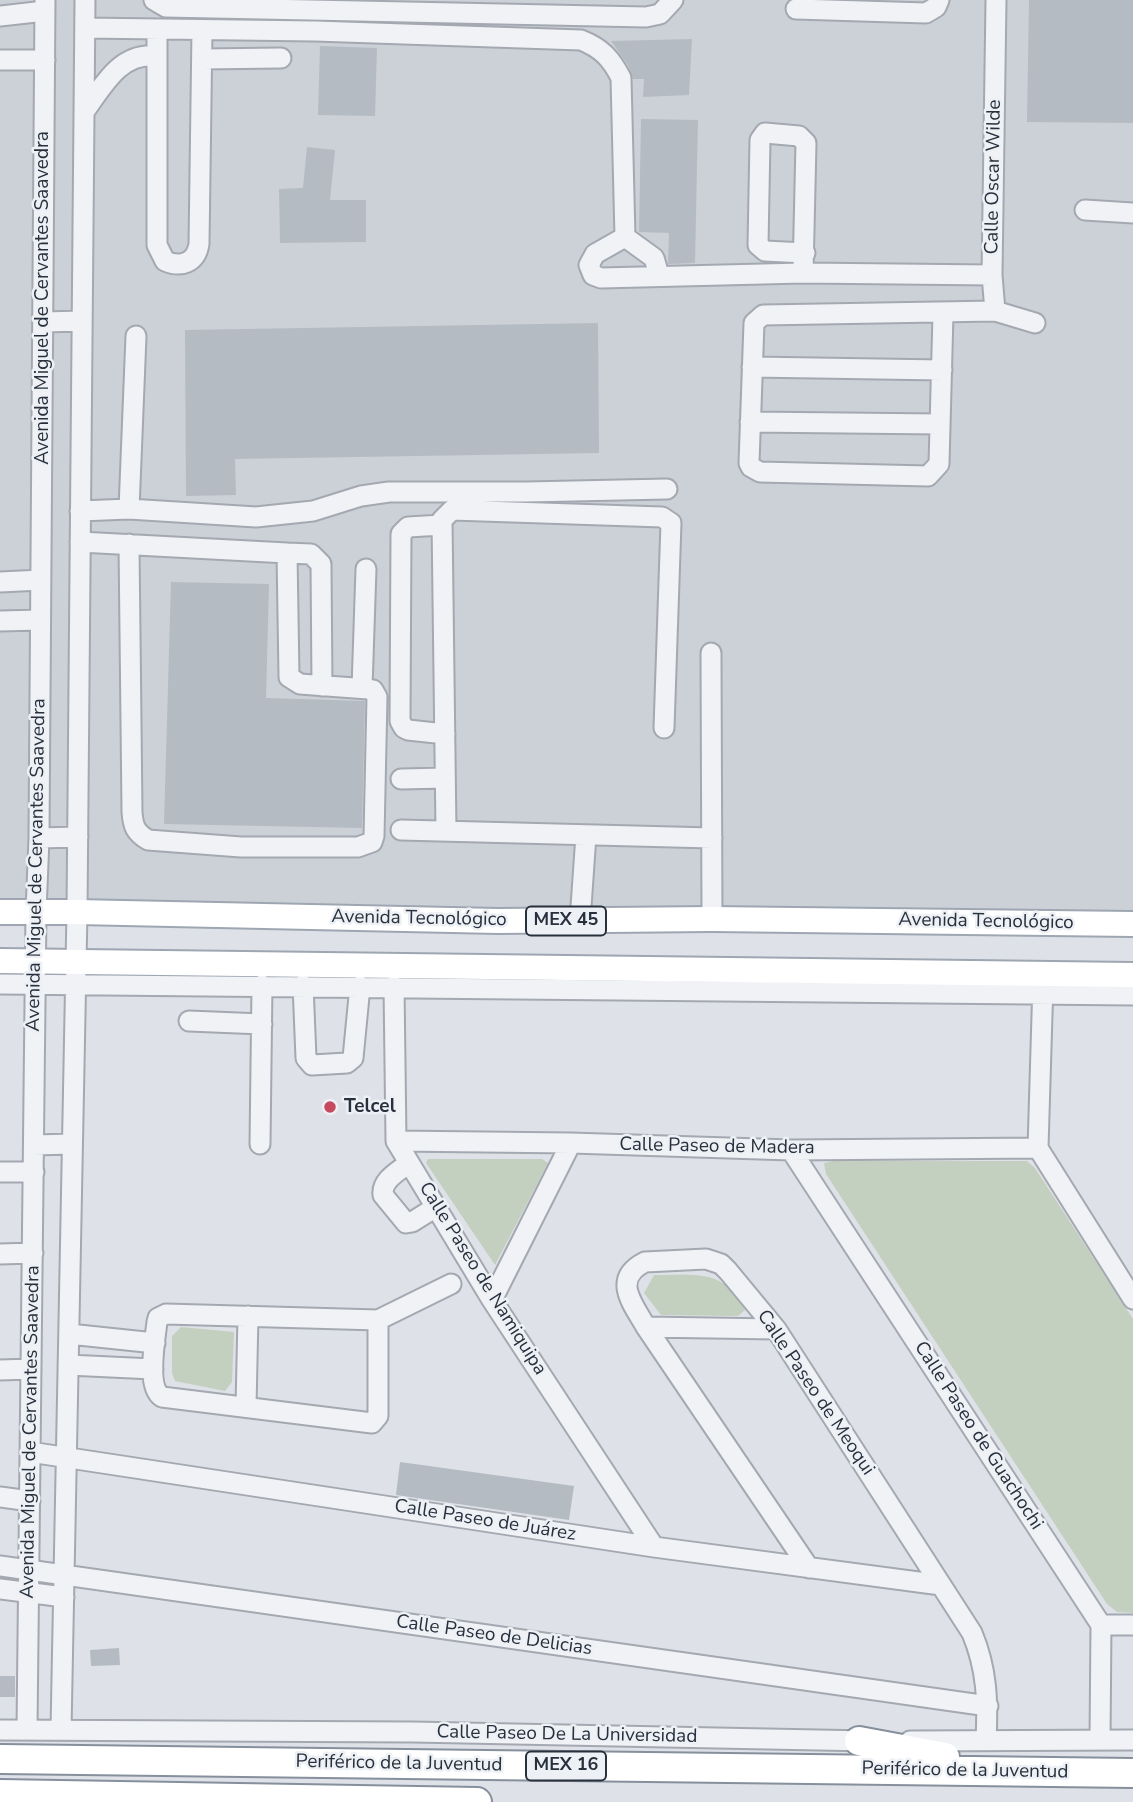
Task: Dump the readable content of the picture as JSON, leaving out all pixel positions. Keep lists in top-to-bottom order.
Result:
{
  "streets": {
    "highway": ["Periférico de la Juventud", "MEX 16"],
    "main road": ["Avenida Tecnológico", "MEX 45"],
    "street": [
      "Calle Oscar Wilde",
      "Avenida Miguel de Cervantes Saavedra",
      "Calle Paseo de Madera",
      "Calle Paseo de Namiquipa",
      "Calle Paseo de Meoqui",
      "Calle Paseo de Guachochi",
      "Calle Paseo de Juárez",
      "Calle Paseo de Delicias",
      "Calle Paseo De La Universidad"
    ]
  },
  "crossings": [
    ["Avenida Miguel de Cervantes Saavedra", "Avenida Tecnológico"],
    ["Avenida Miguel de Cervantes Saavedra", "Calle Paseo de Juárez"],
    ["Avenida Miguel de Cervantes Saavedra", "Calle Paseo de Delicias"],
    ["Avenida Miguel de Cervantes Saavedra", "Calle Paseo De La Universidad"],
    ["Calle Paseo de Madera", "Calle Paseo de Namiquipa"],
    ["Calle Paseo de Madera", "Calle Paseo de Guachochi"],
    ["Calle Paseo de Namiquipa", "Calle Paseo de Juárez"],
    ["Calle Paseo de Meoqui", "Calle Paseo de Juárez"],
    ["Calle Paseo de Meoqui", "Calle Paseo de Delicias"],
    ["Calle Paseo de Meoqui", "Calle Paseo De La Universidad"]
  ],
  "places": ["Telcel"]
}
